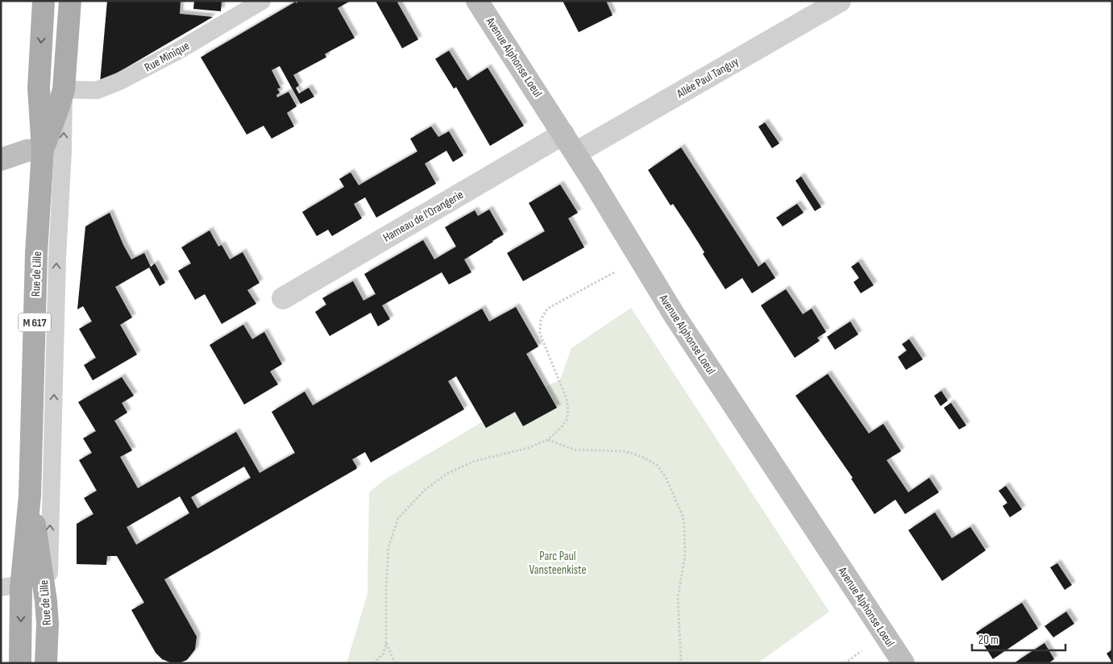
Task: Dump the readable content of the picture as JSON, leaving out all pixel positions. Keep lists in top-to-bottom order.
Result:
{
  "streets": {
    "main road": ["Avenue Alphonse Loeul", "Rue de Lille", "M 617"],
    "street": ["Allée Paul Tanguy", "Hameau de l'Orangerie"],
    "lane": ["Rue Minique"]
  },
  "crossings": [
    ["Rue Minique", "Rue de Lille"],
    ["Avenue Alphonse Loeul", "Allée Paul Tanguy"],
    ["Avenue Alphonse Loeul", "Hameau de l'Orangerie"]
  ],
  "parks": ["Parc Paul Vansteenkiste"],
  "scale_bar": "20 m"
}
